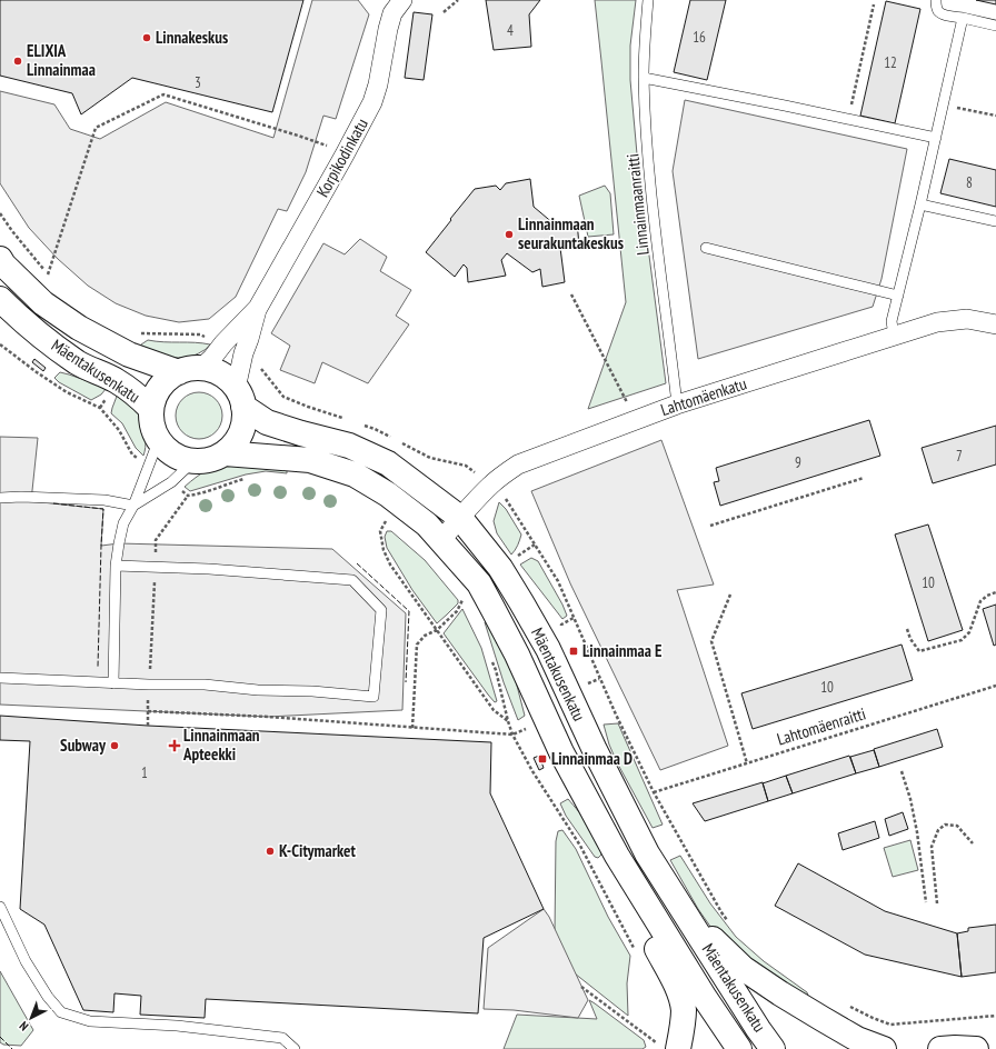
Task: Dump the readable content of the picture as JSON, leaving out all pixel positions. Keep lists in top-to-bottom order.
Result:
{
  "streets": {
    "main road": ["Mäentakusenkatu"],
    "street": ["Korpikodinkatu", "Lahtomäenkatu"],
    "lane": ["Linnainmaanraitti"],
    "path": ["Lahtomäenraitti"]
  },
  "crossings": [
    ["Korpikodinkatu", "Mäentakusenkatu"],
    ["Linnainmaanraitti", "Lahtomäenkatu"],
    ["Mäentakusenkatu", "Lahtomäenkatu"]
  ],
  "places": {
    "other": [
      "Linnakeskus",
      "ELIXIA Linnainmaa",
      "Linnainmaan seurakuntakeskus",
      "Subway",
      "K-Citymarket"
    ],
    "transit": ["Linnainmaa E", "Linnainmaa D"],
    "health": ["Linnainmaan Apteekki"]
  },
  "house_numbers": [
    "4",
    "16",
    "12",
    "3",
    "8",
    "7",
    "9",
    "10",
    "10",
    "1"
  ],
  "north": "bottom left"
}
